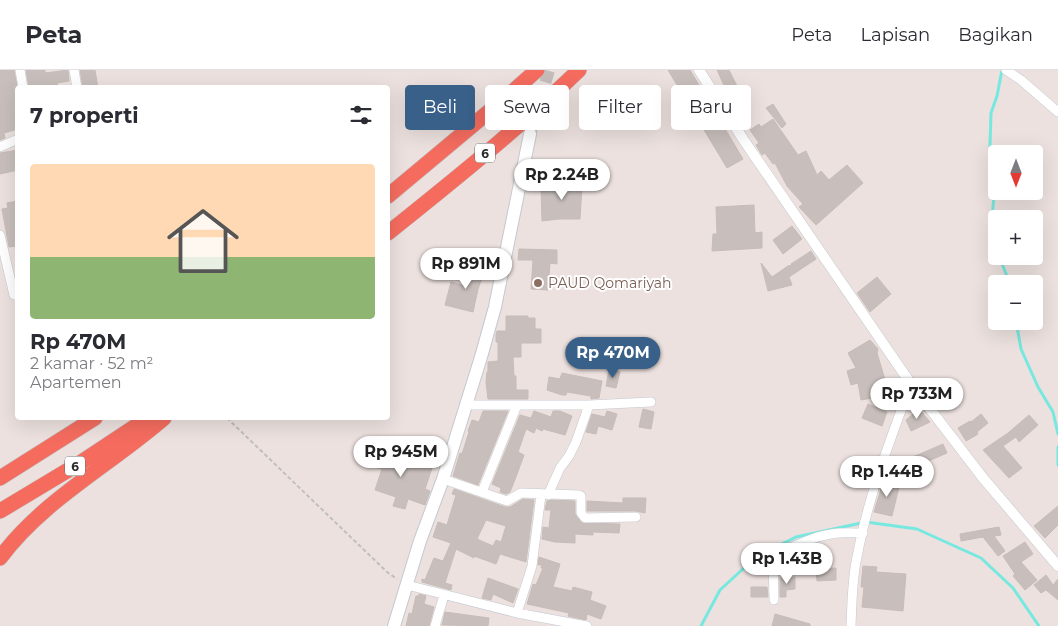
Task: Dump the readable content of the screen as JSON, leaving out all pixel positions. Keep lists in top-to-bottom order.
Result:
{
  "streets": {
    "highway": ["6"]
  },
  "places": ["PAUD Qomariyah"],
  "north": "bottom",
  "page": {
    "header": "Peta",
    "nav": ["Peta", "Lapisan", "Bagikan"],
    "chip": [
      "Beli",
      "Sewa",
      "Filter",
      "Baru"
    ],
    "heading": "7 properti",
    "map_buttons": ["+", "−"],
    "list": [
      {
        "name": "Rp 470M",
        "note": "2 kamar · 52 m² · Apartemen"
      }
    ],
    "price": [
      "Rp 2.24B",
      "Rp 891M",
      "Rp 470M",
      "Rp 733M",
      "Rp 945M",
      "Rp 1.44B",
      "Rp 1.43B"
    ]
  }
}
